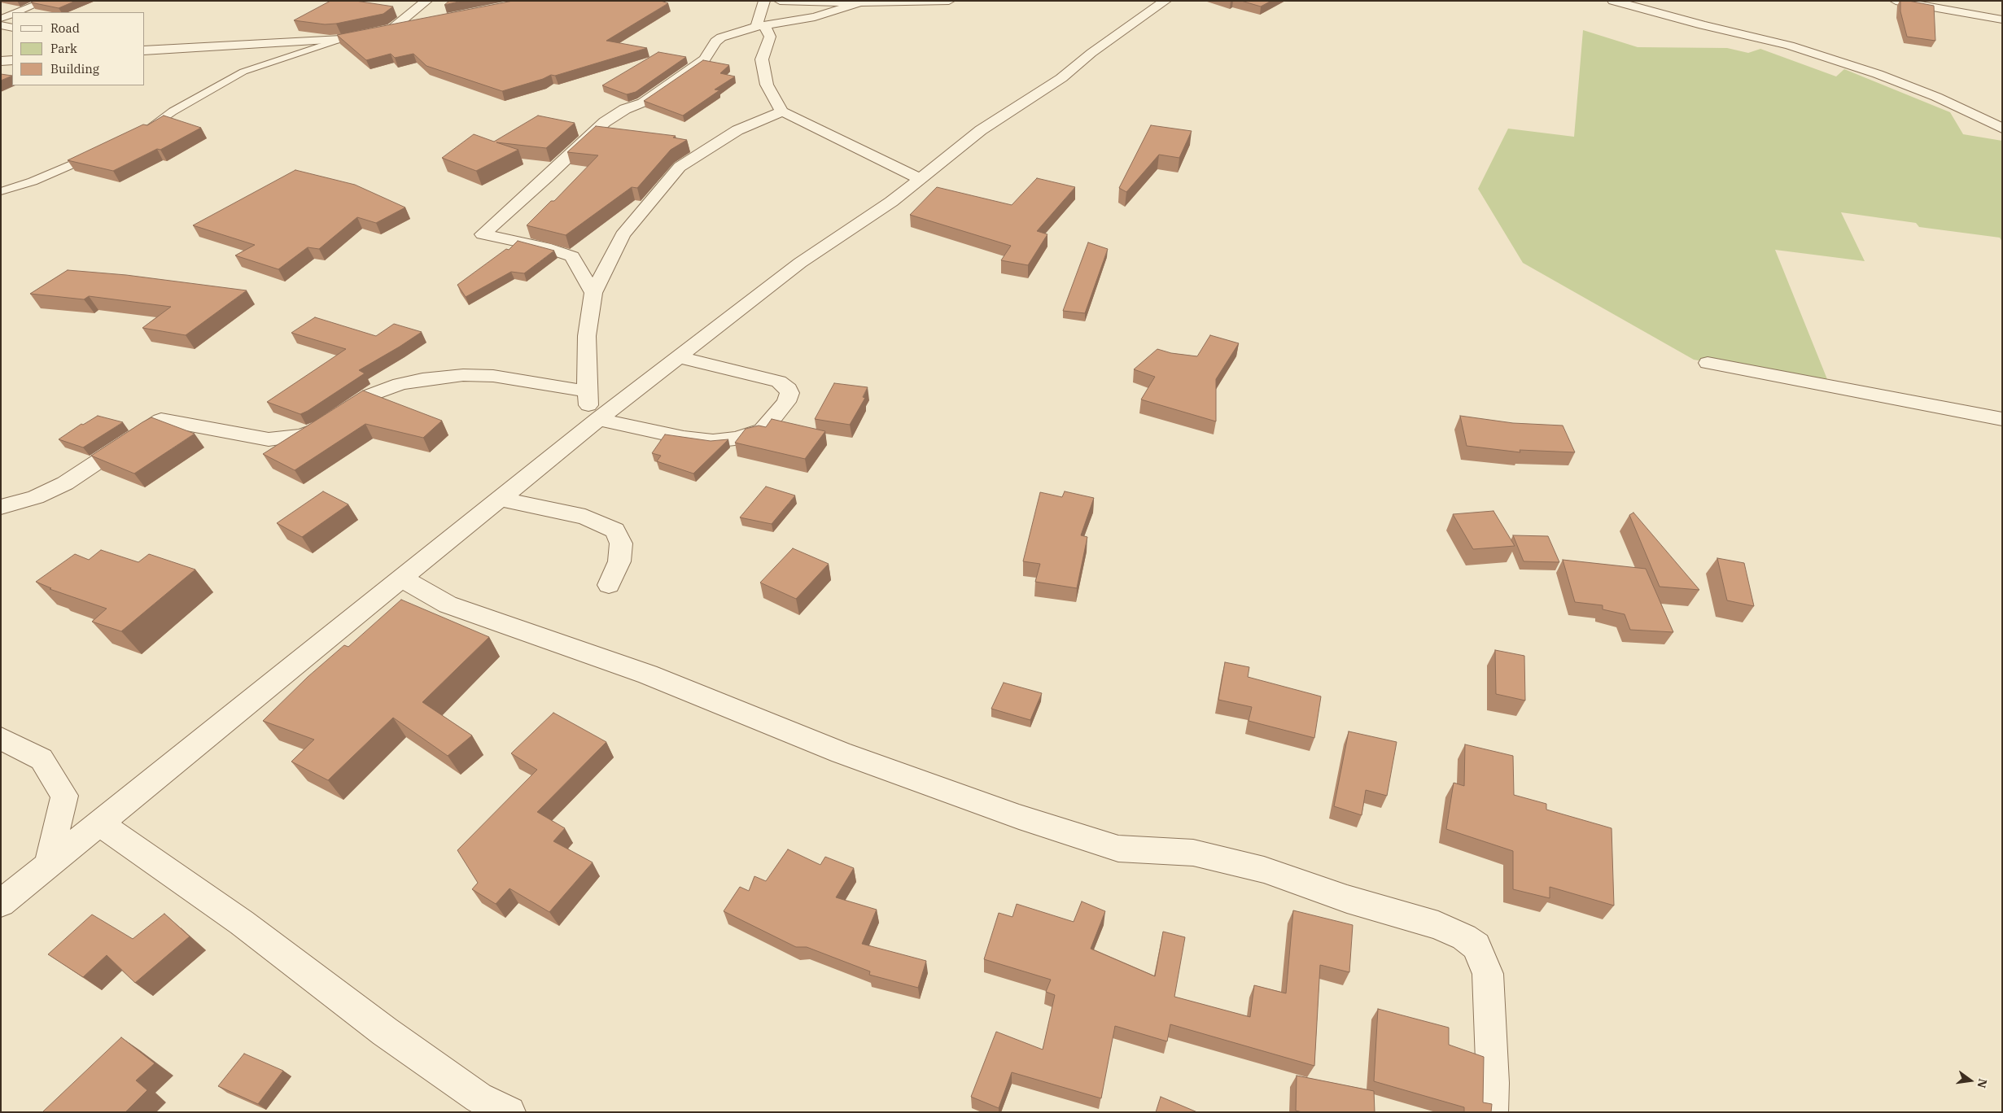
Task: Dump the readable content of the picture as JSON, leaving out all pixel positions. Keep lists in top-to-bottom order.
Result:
{
  "legend": ["Road", "Park", "Building"],
  "north": "right"
}
